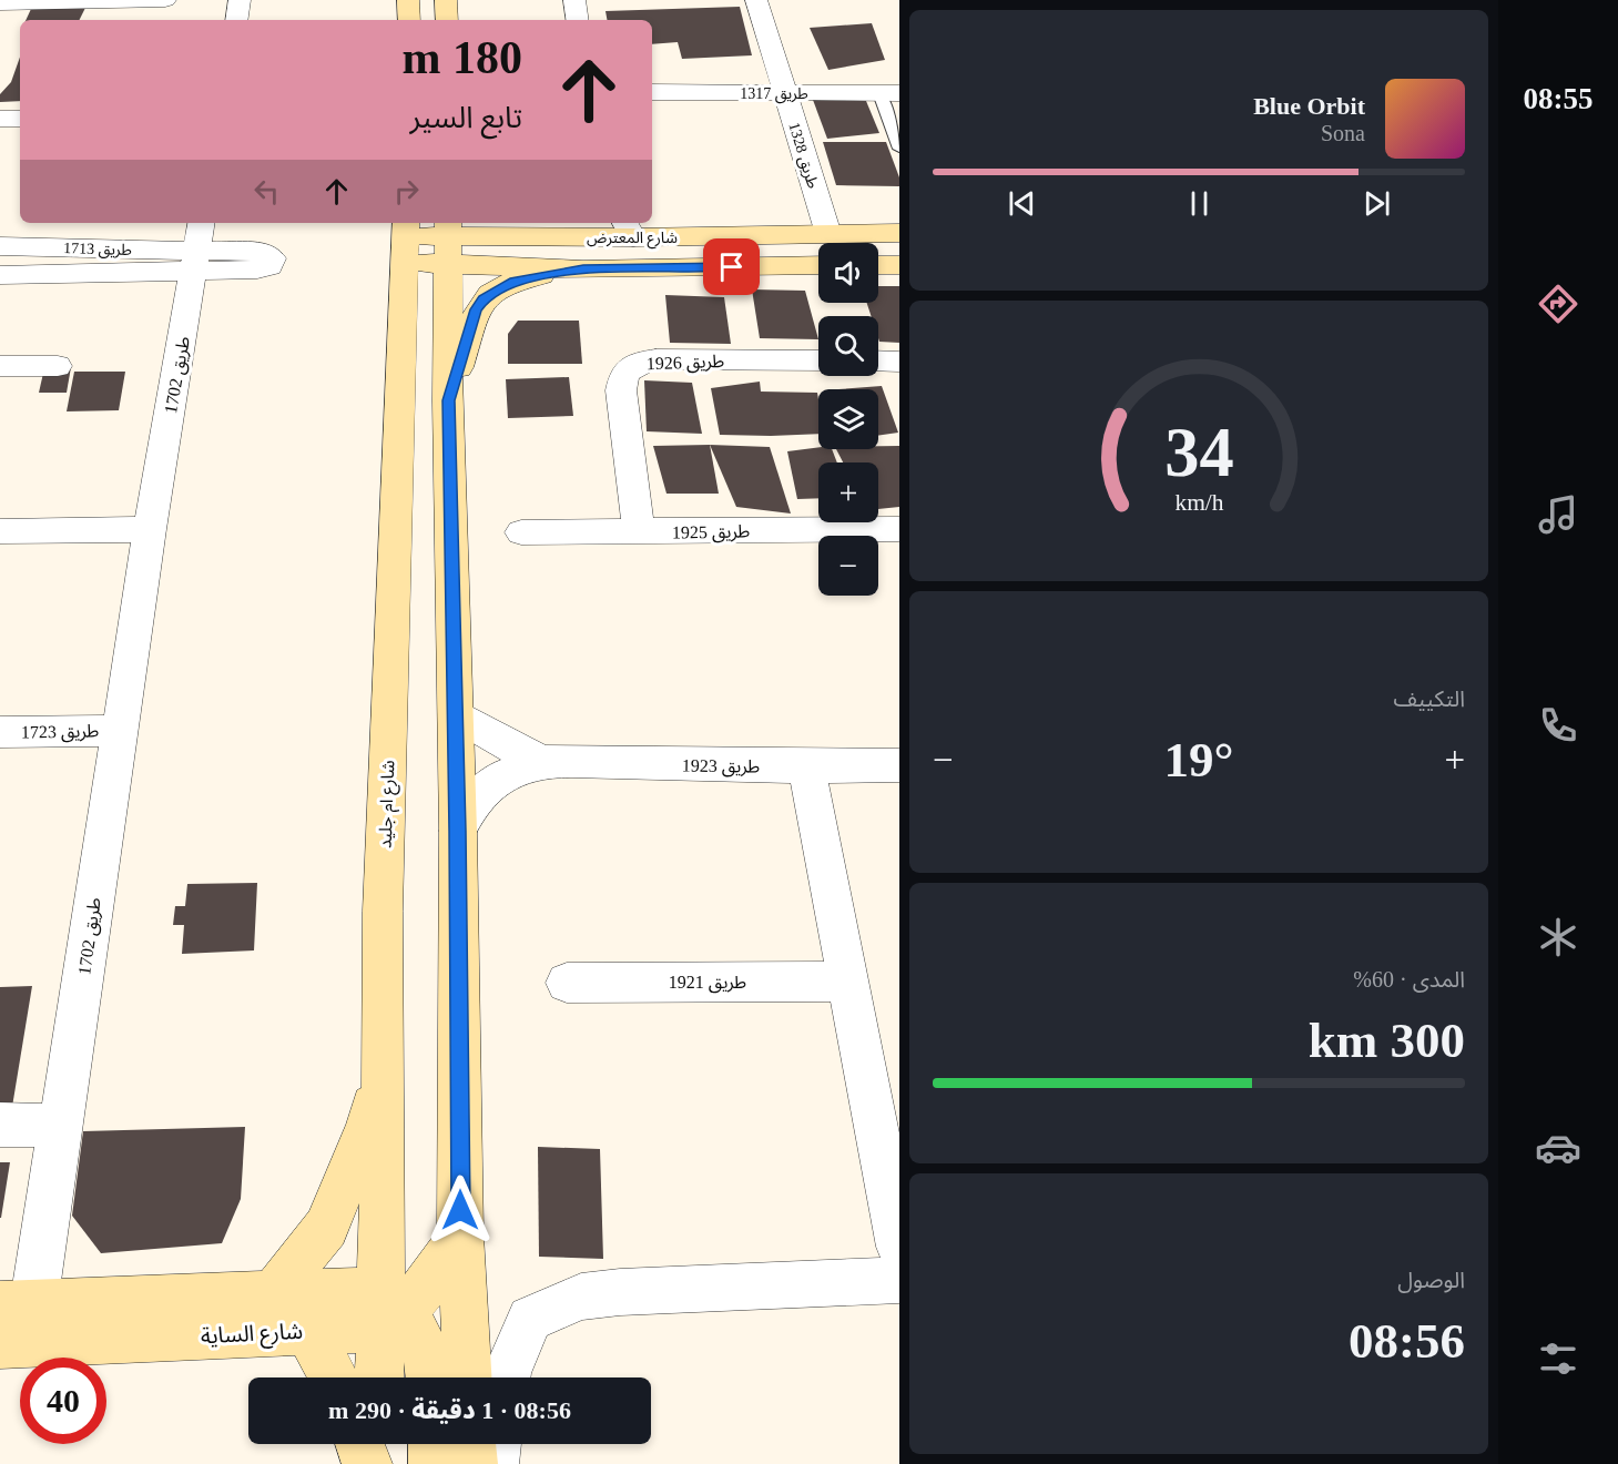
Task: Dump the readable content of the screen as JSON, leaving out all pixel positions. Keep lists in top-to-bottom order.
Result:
{
  "streets": {
    "street": [
      "طريق 1317",
      "طريق 1328",
      "شارع المعترض",
      "طريق 1713",
      "طريق 1926",
      "طريق 1702",
      "طريق 1925",
      "طريق 1723",
      "طريق 1923",
      "شارع ام جليد",
      "طريق 1921",
      "شارع الساية"
    ]
  },
  "crossings": [
    ["طريق 1317", "طريق 1328"],
    ["طريق 1328", "شارع المعترض"],
    ["شارع المعترض", "شارع ام جليد"],
    ["طريق 1713", "طريق 1702"],
    ["طريق 1926", "طريق 1925"],
    ["طريق 1702", "طريق 1723"],
    ["طريق 1702", "شارع الساية"],
    ["شارع ام جليد", "شارع الساية"]
  ],
  "page": {
    "tabs": "08:55",
    "turn": ["180 m", "تابع السير"],
    "song": ["Blue Orbit", "Sona"],
    "map_buttons": ["+", "−"],
    "tile": [
      "التكييف",
      ["المدى · 60%", "300 km"],
      ["الوصول", "08:56"]
    ],
    "heat": ["−", "19°", "+"],
    "limit": "40",
    "trip": "08:56 · 1 دقيقة · 290 m",
    "gauge": ["34", "km/h"]
  }
}
